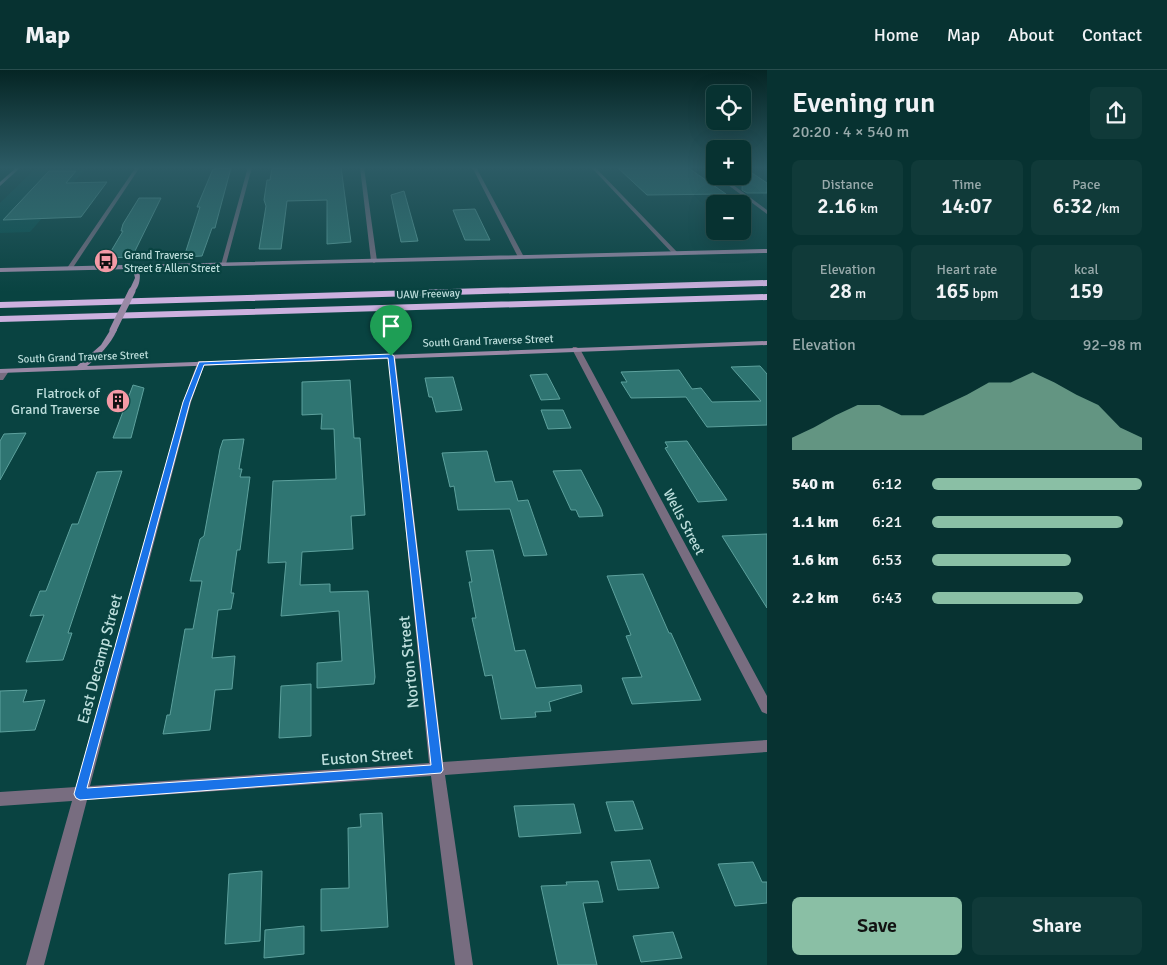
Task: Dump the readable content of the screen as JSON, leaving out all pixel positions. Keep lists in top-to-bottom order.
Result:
{
  "streets": {
    "highway": ["UAW Freeway"],
    "main road": ["South Grand Traverse Street"],
    "street": [
      "Wells Street",
      "East Decamp Street",
      "Norton Street",
      "Euston Street"
    ]
  },
  "crossings": [
    ["South Grand Traverse Street", "Wells Street"],
    ["South Grand Traverse Street", "East Decamp Street"],
    ["South Grand Traverse Street", "Norton Street"],
    ["East Decamp Street", "Euston Street"],
    ["Norton Street", "Euston Street"]
  ],
  "places": {
    "bus stop": ["Grand Traverse Street & Allen Street"],
    "building": ["Flatrock of Grand Traverse"]
  },
  "page": {
    "header": "Map",
    "nav": [
      "Home",
      "Map",
      "About",
      "Contact"
    ],
    "heading": ["Evening run", "20:20 · 4 × 540 m"],
    "map_buttons": ["+", "−"],
    "stats": [
      ["Distance", "2.16 km"],
      ["Time", "14:07"],
      ["Pace", "6:32 /km"],
      ["Elevation", "28 m"],
      ["Heart rate", "165 bpm"],
      ["kcal", "159"]
    ],
    "chart": ["Elevation", "92–98 m"],
    "list": [
      {
        "name": "540 m",
        "note": "6:12"
      },
      {
        "name": "1.1 km",
        "note": "6:21"
      },
      {
        "name": "1.6 km",
        "note": "6:53"
      },
      {
        "name": "2.2 km",
        "note": "6:43"
      }
    ],
    "buttons": ["Save", "Share"]
  }
}
